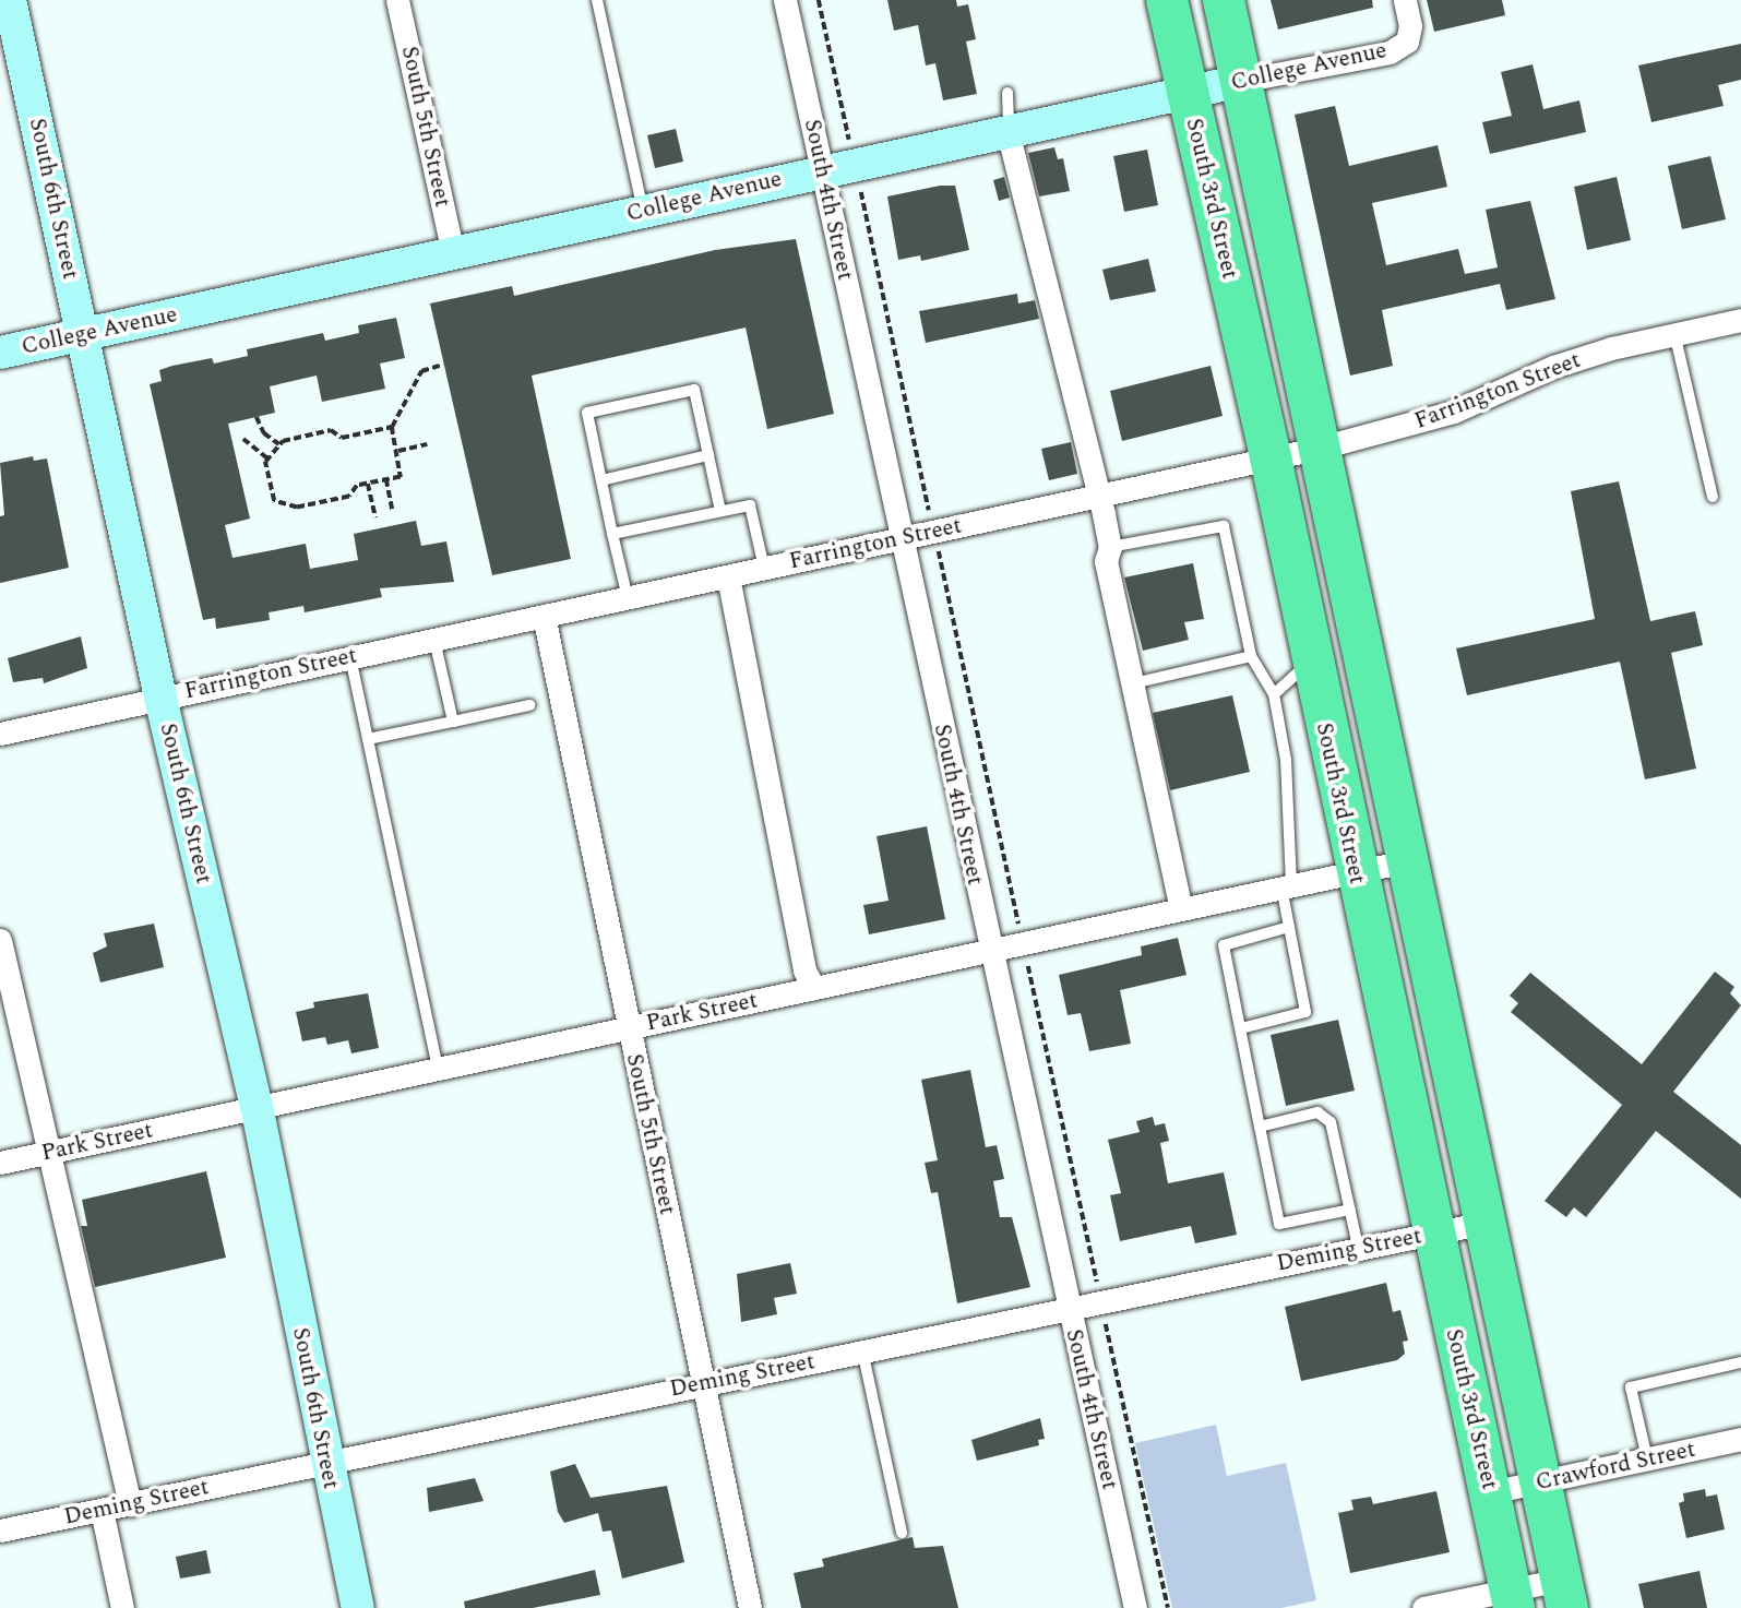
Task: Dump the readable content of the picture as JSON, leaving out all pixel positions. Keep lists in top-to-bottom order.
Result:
{
  "streets": {
    "highway": ["South 3rd Street"],
    "street": [
      "College Avenue",
      "South 5th Street",
      "South 6th Street",
      "South 4th Street",
      "Farrington Street",
      "Park Street",
      "Deming Street",
      "Crawford Street"
    ]
  },
  "crossings": [
    ["College Avenue", "South 5th Street"],
    ["College Avenue", "South 6th Street"],
    ["College Avenue", "South 3rd Street"],
    ["College Avenue", "South 4th Street"],
    ["South 5th Street", "Farrington Street"],
    ["South 5th Street", "Park Street"],
    ["South 5th Street", "Deming Street"],
    ["South 6th Street", "Farrington Street"],
    ["South 6th Street", "Park Street"],
    ["South 6th Street", "Deming Street"],
    ["South 3rd Street", "Farrington Street"],
    ["South 3rd Street", "Park Street"],
    ["South 3rd Street", "Deming Street"],
    ["South 3rd Street", "Crawford Street"],
    ["South 4th Street", "Farrington Street"],
    ["South 4th Street", "Park Street"],
    ["South 4th Street", "Deming Street"]
  ]
}
